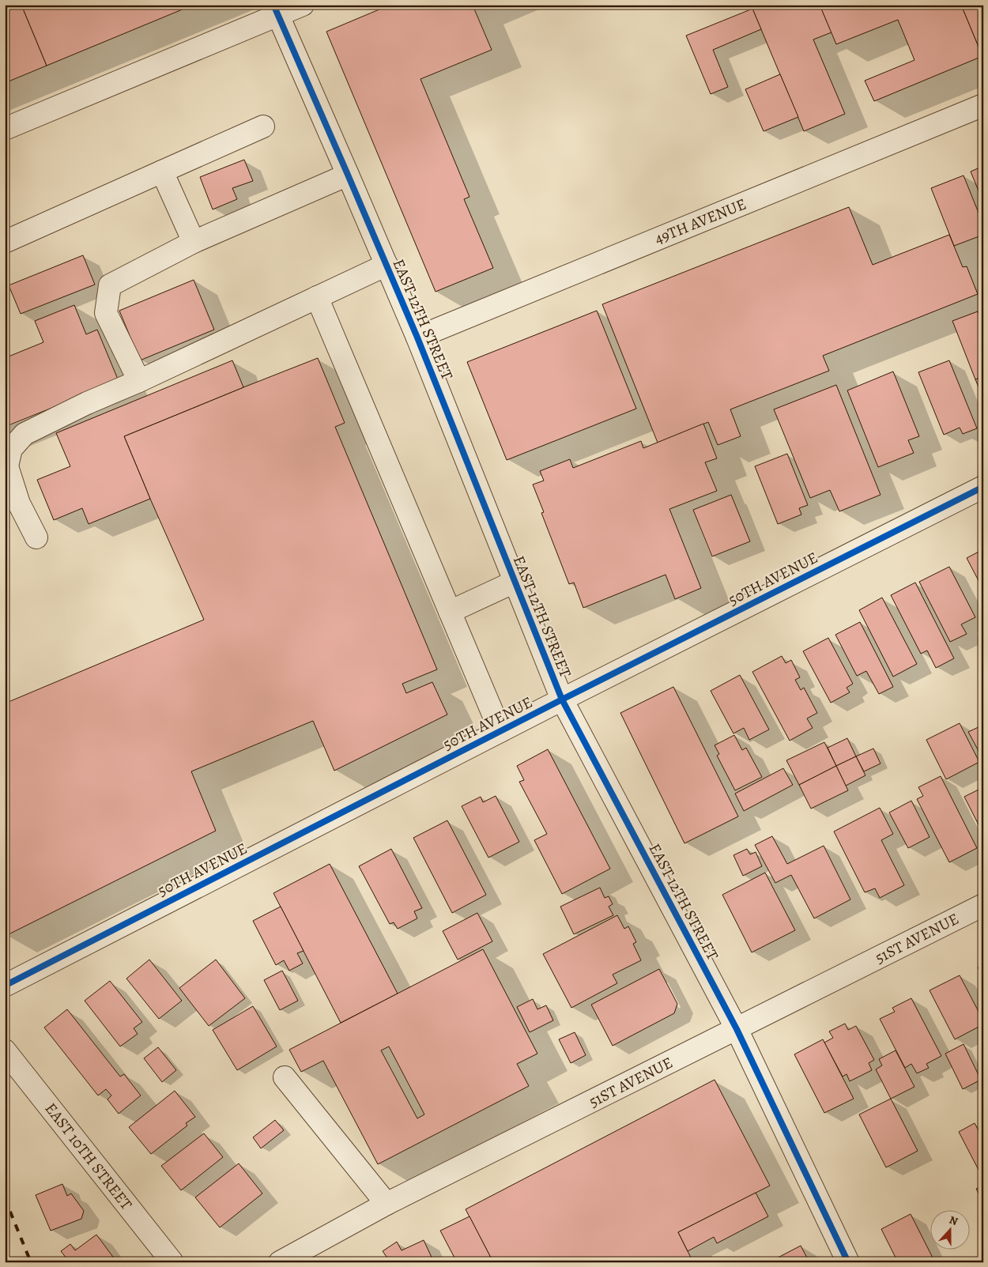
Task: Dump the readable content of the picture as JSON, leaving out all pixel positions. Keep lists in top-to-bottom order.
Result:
{
  "streets": {
    "street": [
      "49TH AVENUE",
      "EAST 12TH STREET",
      "50TH AVENUE",
      "51ST AVENUE",
      "EAST 10TH STREET"
    ]
  },
  "crossings": [
    ["49TH AVENUE", "EAST 12TH STREET"],
    ["EAST 12TH STREET", "50TH AVENUE"],
    ["EAST 12TH STREET", "51ST AVENUE"]
  ],
  "north": "top"
}
